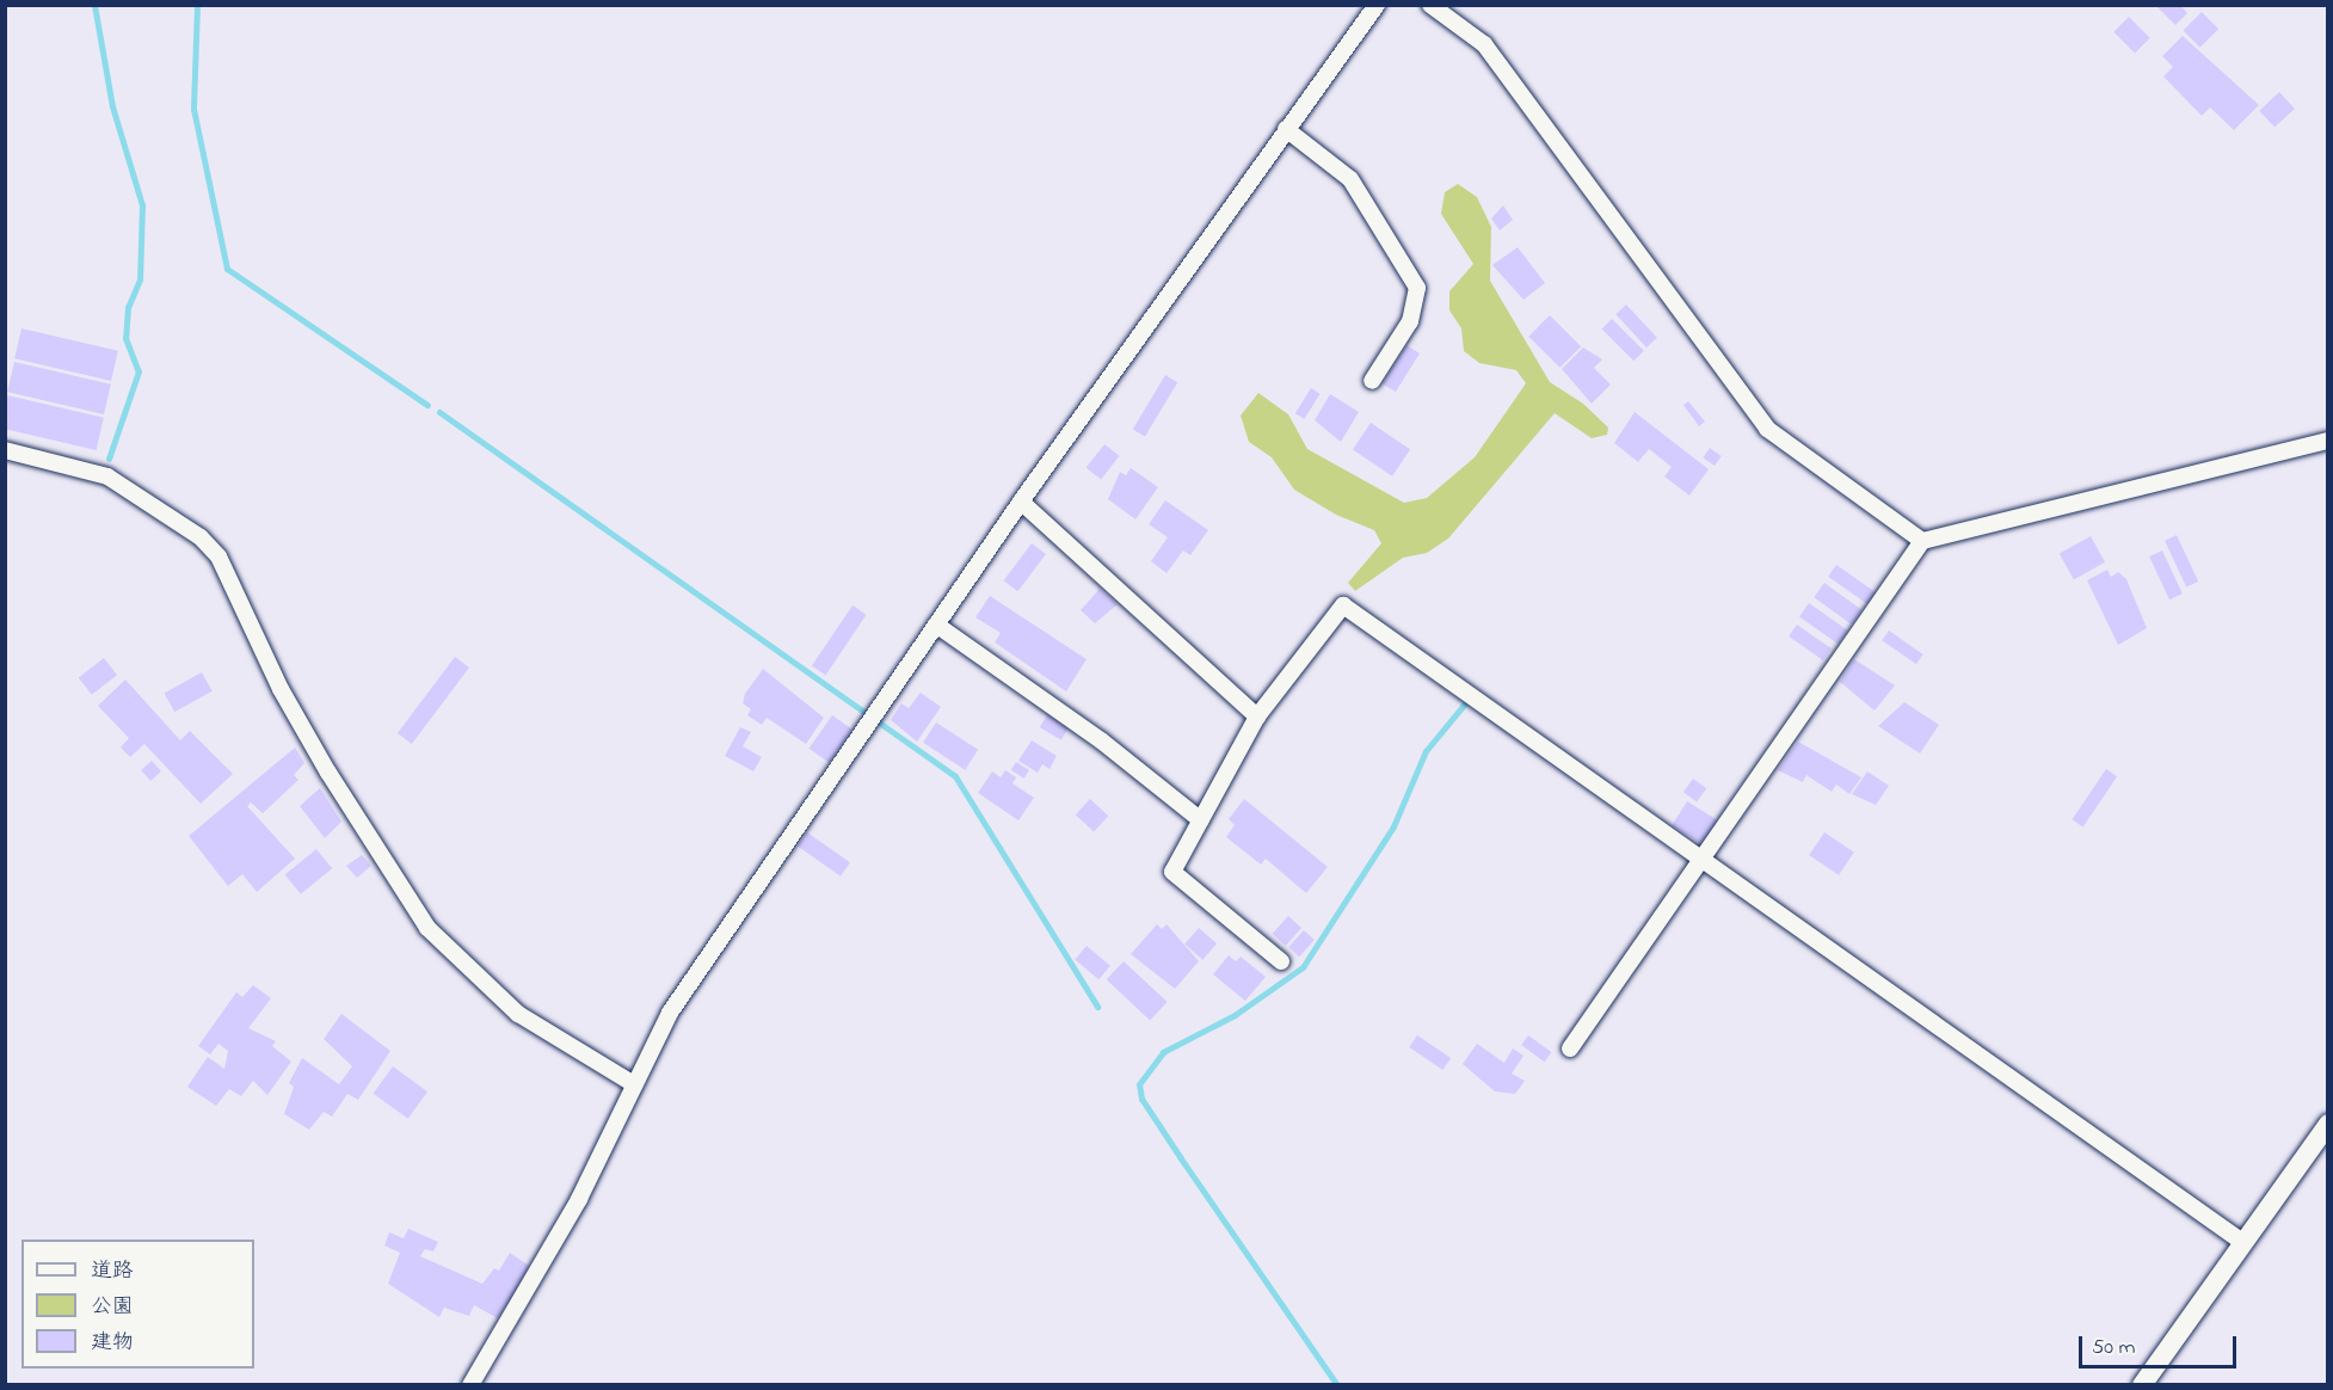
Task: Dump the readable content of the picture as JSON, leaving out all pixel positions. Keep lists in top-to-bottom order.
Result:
{
  "legend": ["道路", "公園", "建物"],
  "scale_bar": "50 m"
}
